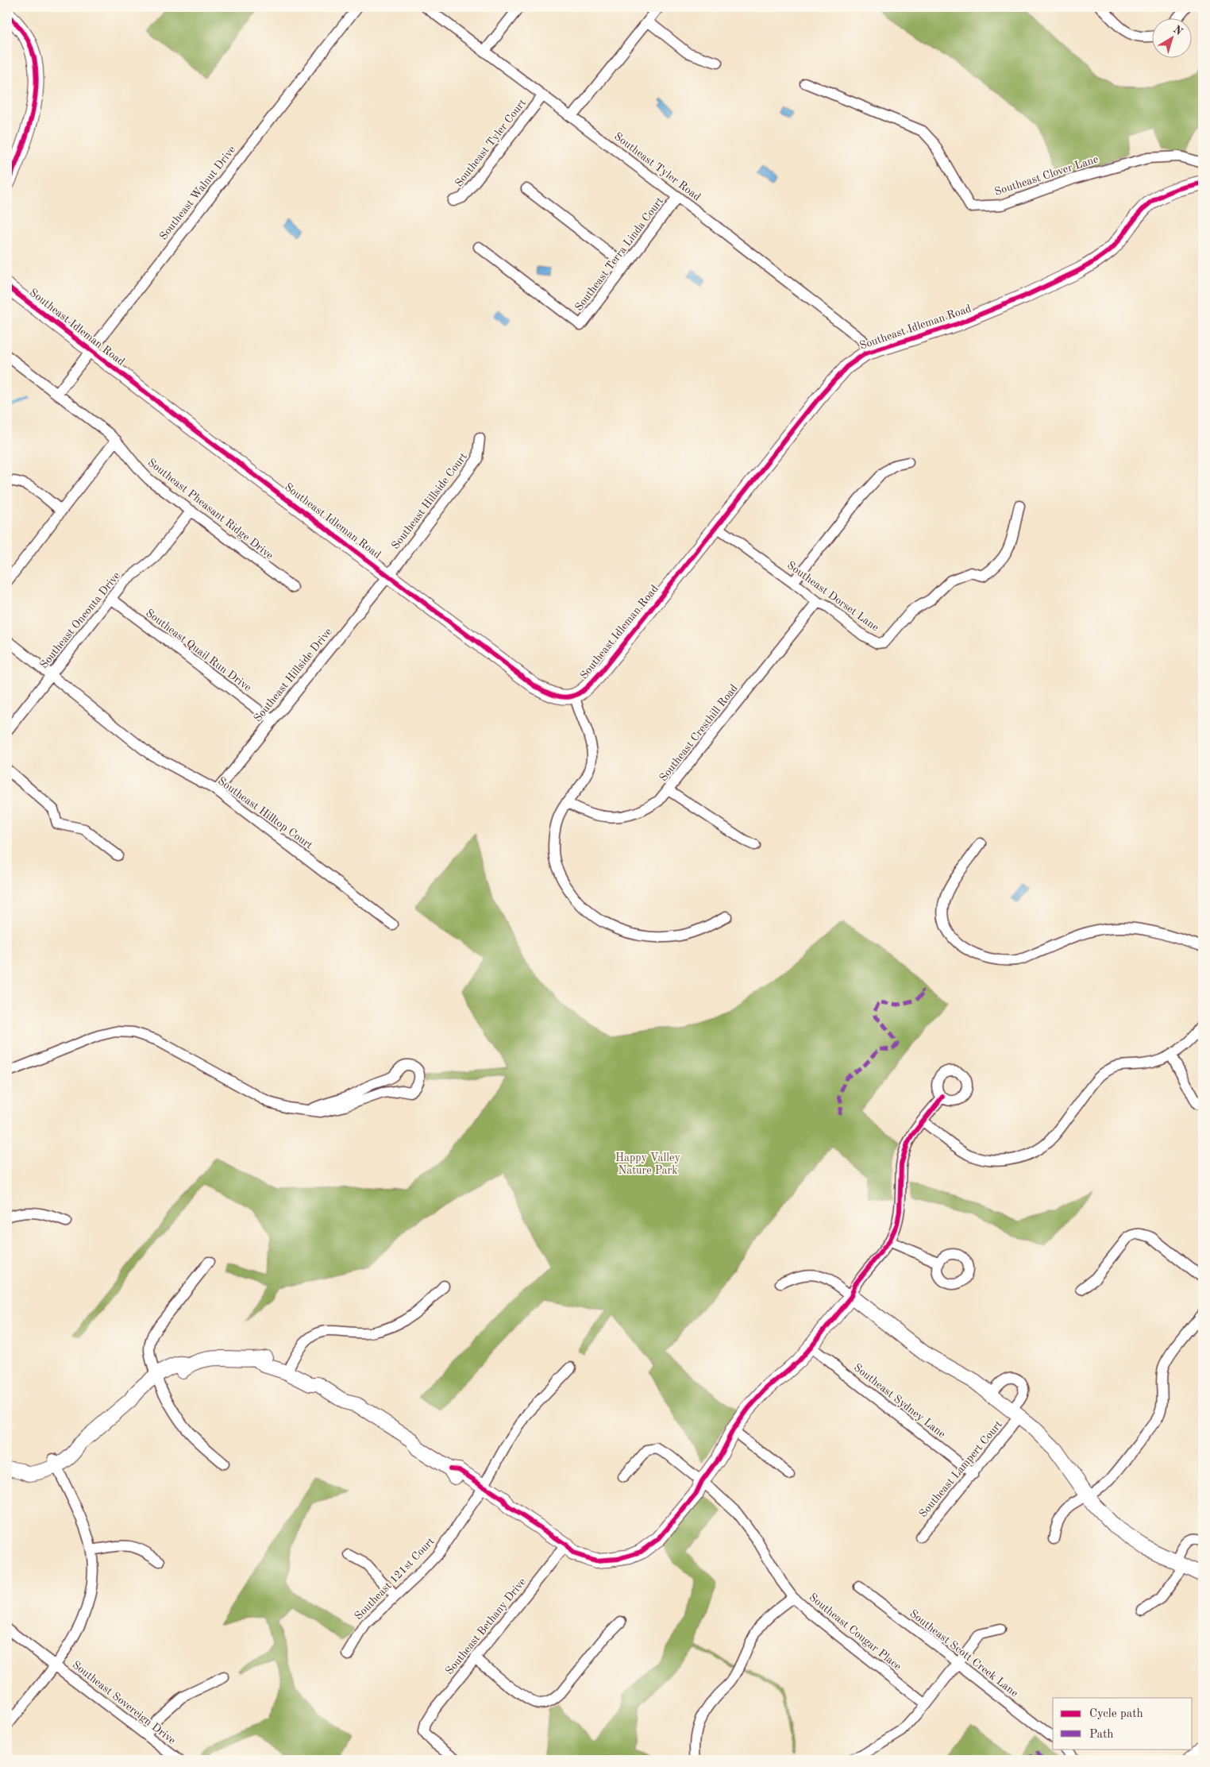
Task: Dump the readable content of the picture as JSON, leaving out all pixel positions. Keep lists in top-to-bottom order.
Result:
{
  "streets": {
    "main road": ["Southeast Idleman Road"],
    "street": [
      "Southeast Tyler Court",
      "Southeast Tyler Road",
      "Southeast Clover Lane",
      "Southeast Walnut Drive",
      "Southeast Terra Linda Court",
      "Southeast Hillside Court",
      "Southeast Pheasant Ridge Drive",
      "Southeast Dorset Lane",
      "Southeast Oneonta Drive",
      "Southeast Quail Run Drive",
      "Southeast Hillside Drive",
      "Southeast Cresthill Road",
      "Southeast Hilltop Court",
      "Southeast Sydney Lane",
      "Southeast Lampert Court",
      "Southeast 121st Court",
      "Southeast Bethany Drive",
      "Southeast Cougar Place",
      "Southeast Scott Creek Lane",
      "Southeast Sovereign Drive"
    ]
  },
  "crossings": [
    ["Southeast Tyler Court", "Southeast Tyler Road"],
    ["Southeast Tyler Road", "Southeast Terra Linda Court"],
    ["Southeast Tyler Road", "Southeast Idleman Road"],
    ["Southeast Walnut Drive", "Southeast Idleman Road"],
    ["Southeast Walnut Drive", "Southeast Pheasant Ridge Drive"],
    ["Southeast Idleman Road", "Southeast Hillside Court"],
    ["Southeast Idleman Road", "Southeast Dorset Lane"],
    ["Southeast Idleman Road", "Southeast Hillside Drive"],
    ["Southeast Hillside Court", "Southeast Hillside Drive"],
    ["Southeast Pheasant Ridge Drive", "Southeast Oneonta Drive"],
    ["Southeast Dorset Lane", "Southeast Cresthill Road"],
    ["Southeast Oneonta Drive", "Southeast Quail Run Drive"],
    ["Southeast Oneonta Drive", "Southeast Hilltop Court"],
    ["Southeast Quail Run Drive", "Southeast Hillside Drive"],
    ["Southeast Hillside Drive", "Southeast Hilltop Court"],
    ["Southeast Sydney Lane", "Southeast Lampert Court"]
  ],
  "parks": ["Happy Valley Nature Park"],
  "legend": ["Cycle path", "Path"],
  "north": "top right"
}
